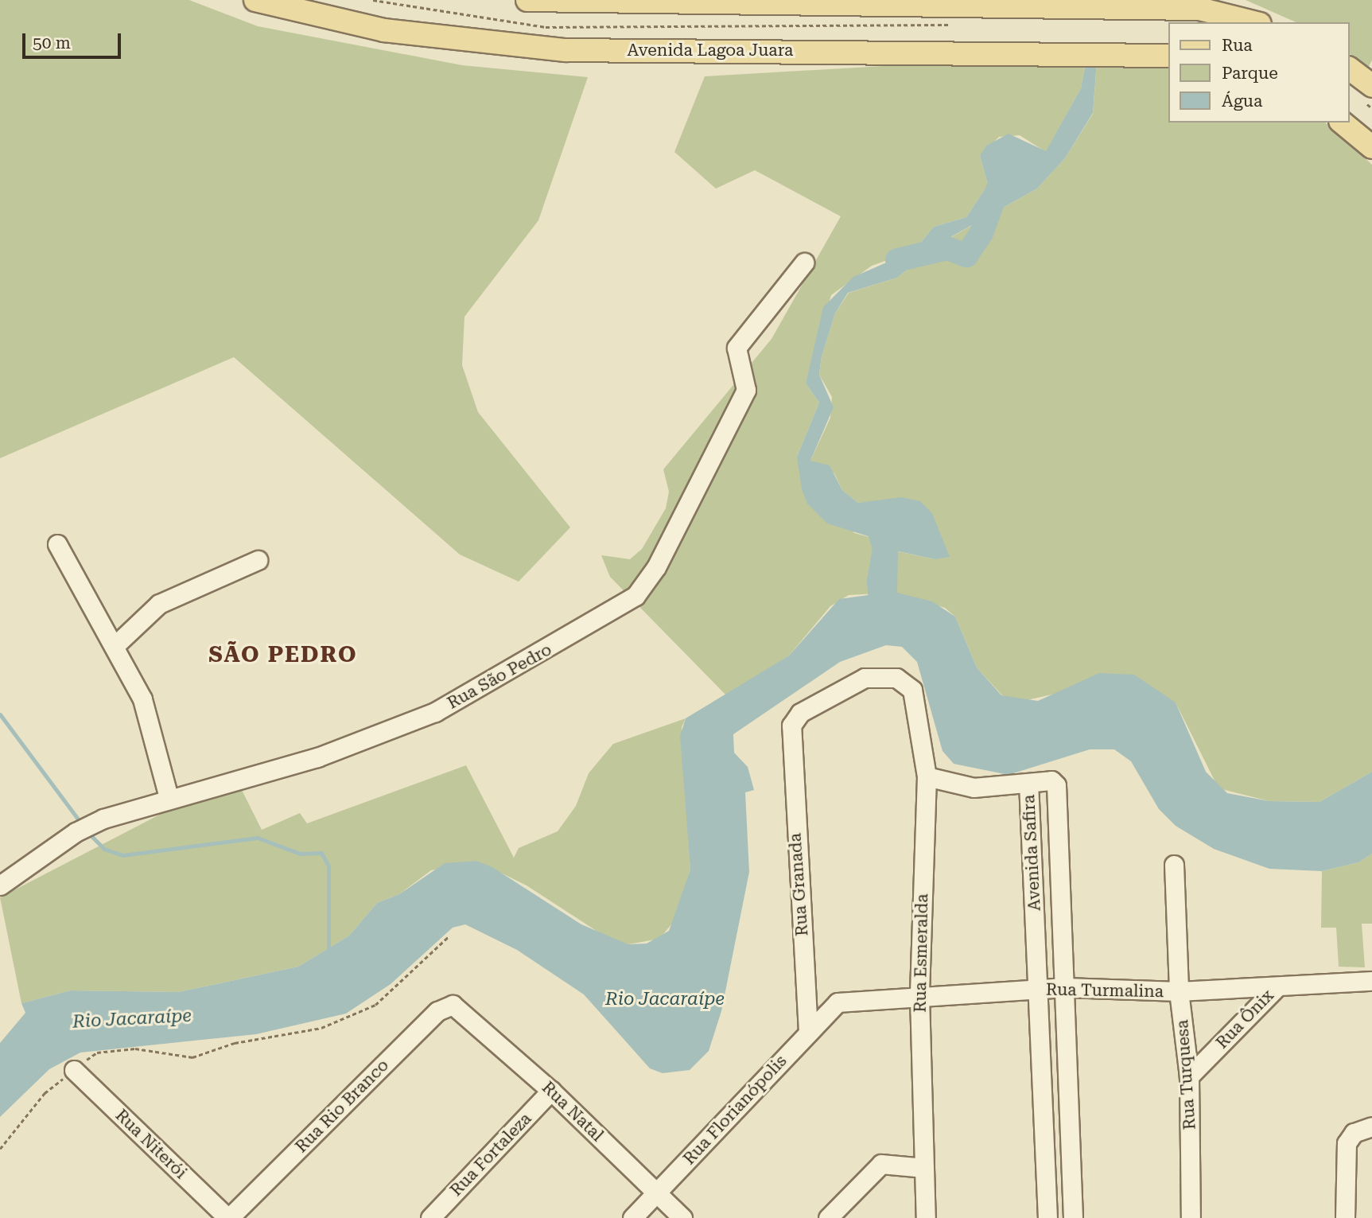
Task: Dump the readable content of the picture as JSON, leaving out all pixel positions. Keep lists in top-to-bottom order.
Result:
{
  "streets": {
    "main road": ["Avenida Lagoa Juara"],
    "street": [
      "Rua São Pedro",
      "Avenida Safira",
      "Rua Granada",
      "Rua Esmeralda",
      "Rua Turmalina",
      "Rua Ônix",
      "Rua Turquesa",
      "Rua Rio Branco",
      "Rua Florianópolis",
      "Rua Natal",
      "Rua Niterói",
      "Rua Fortaleza"
    ]
  },
  "crossings": [
    ["Avenida Safira", "Rua Turmalina"],
    ["Rua Granada", "Rua Esmeralda"],
    ["Rua Granada", "Rua Florianópolis"],
    ["Rua Esmeralda", "Rua Turmalina"],
    ["Rua Turmalina", "Rua Ônix"],
    ["Rua Turmalina", "Rua Turquesa"],
    ["Rua Turmalina", "Rua Florianópolis"],
    ["Rua Ônix", "Rua Turquesa"],
    ["Rua Rio Branco", "Rua Natal"],
    ["Rua Rio Branco", "Rua Niterói"],
    ["Rua Florianópolis", "Rua Natal"],
    ["Rua Natal", "Rua Fortaleza"]
  ],
  "districts": ["SÃO PEDRO"],
  "water": ["Rio Jacaraípe"],
  "legend": ["Rua", "Parque", "Água"],
  "scale_bar": "50 m"
}
